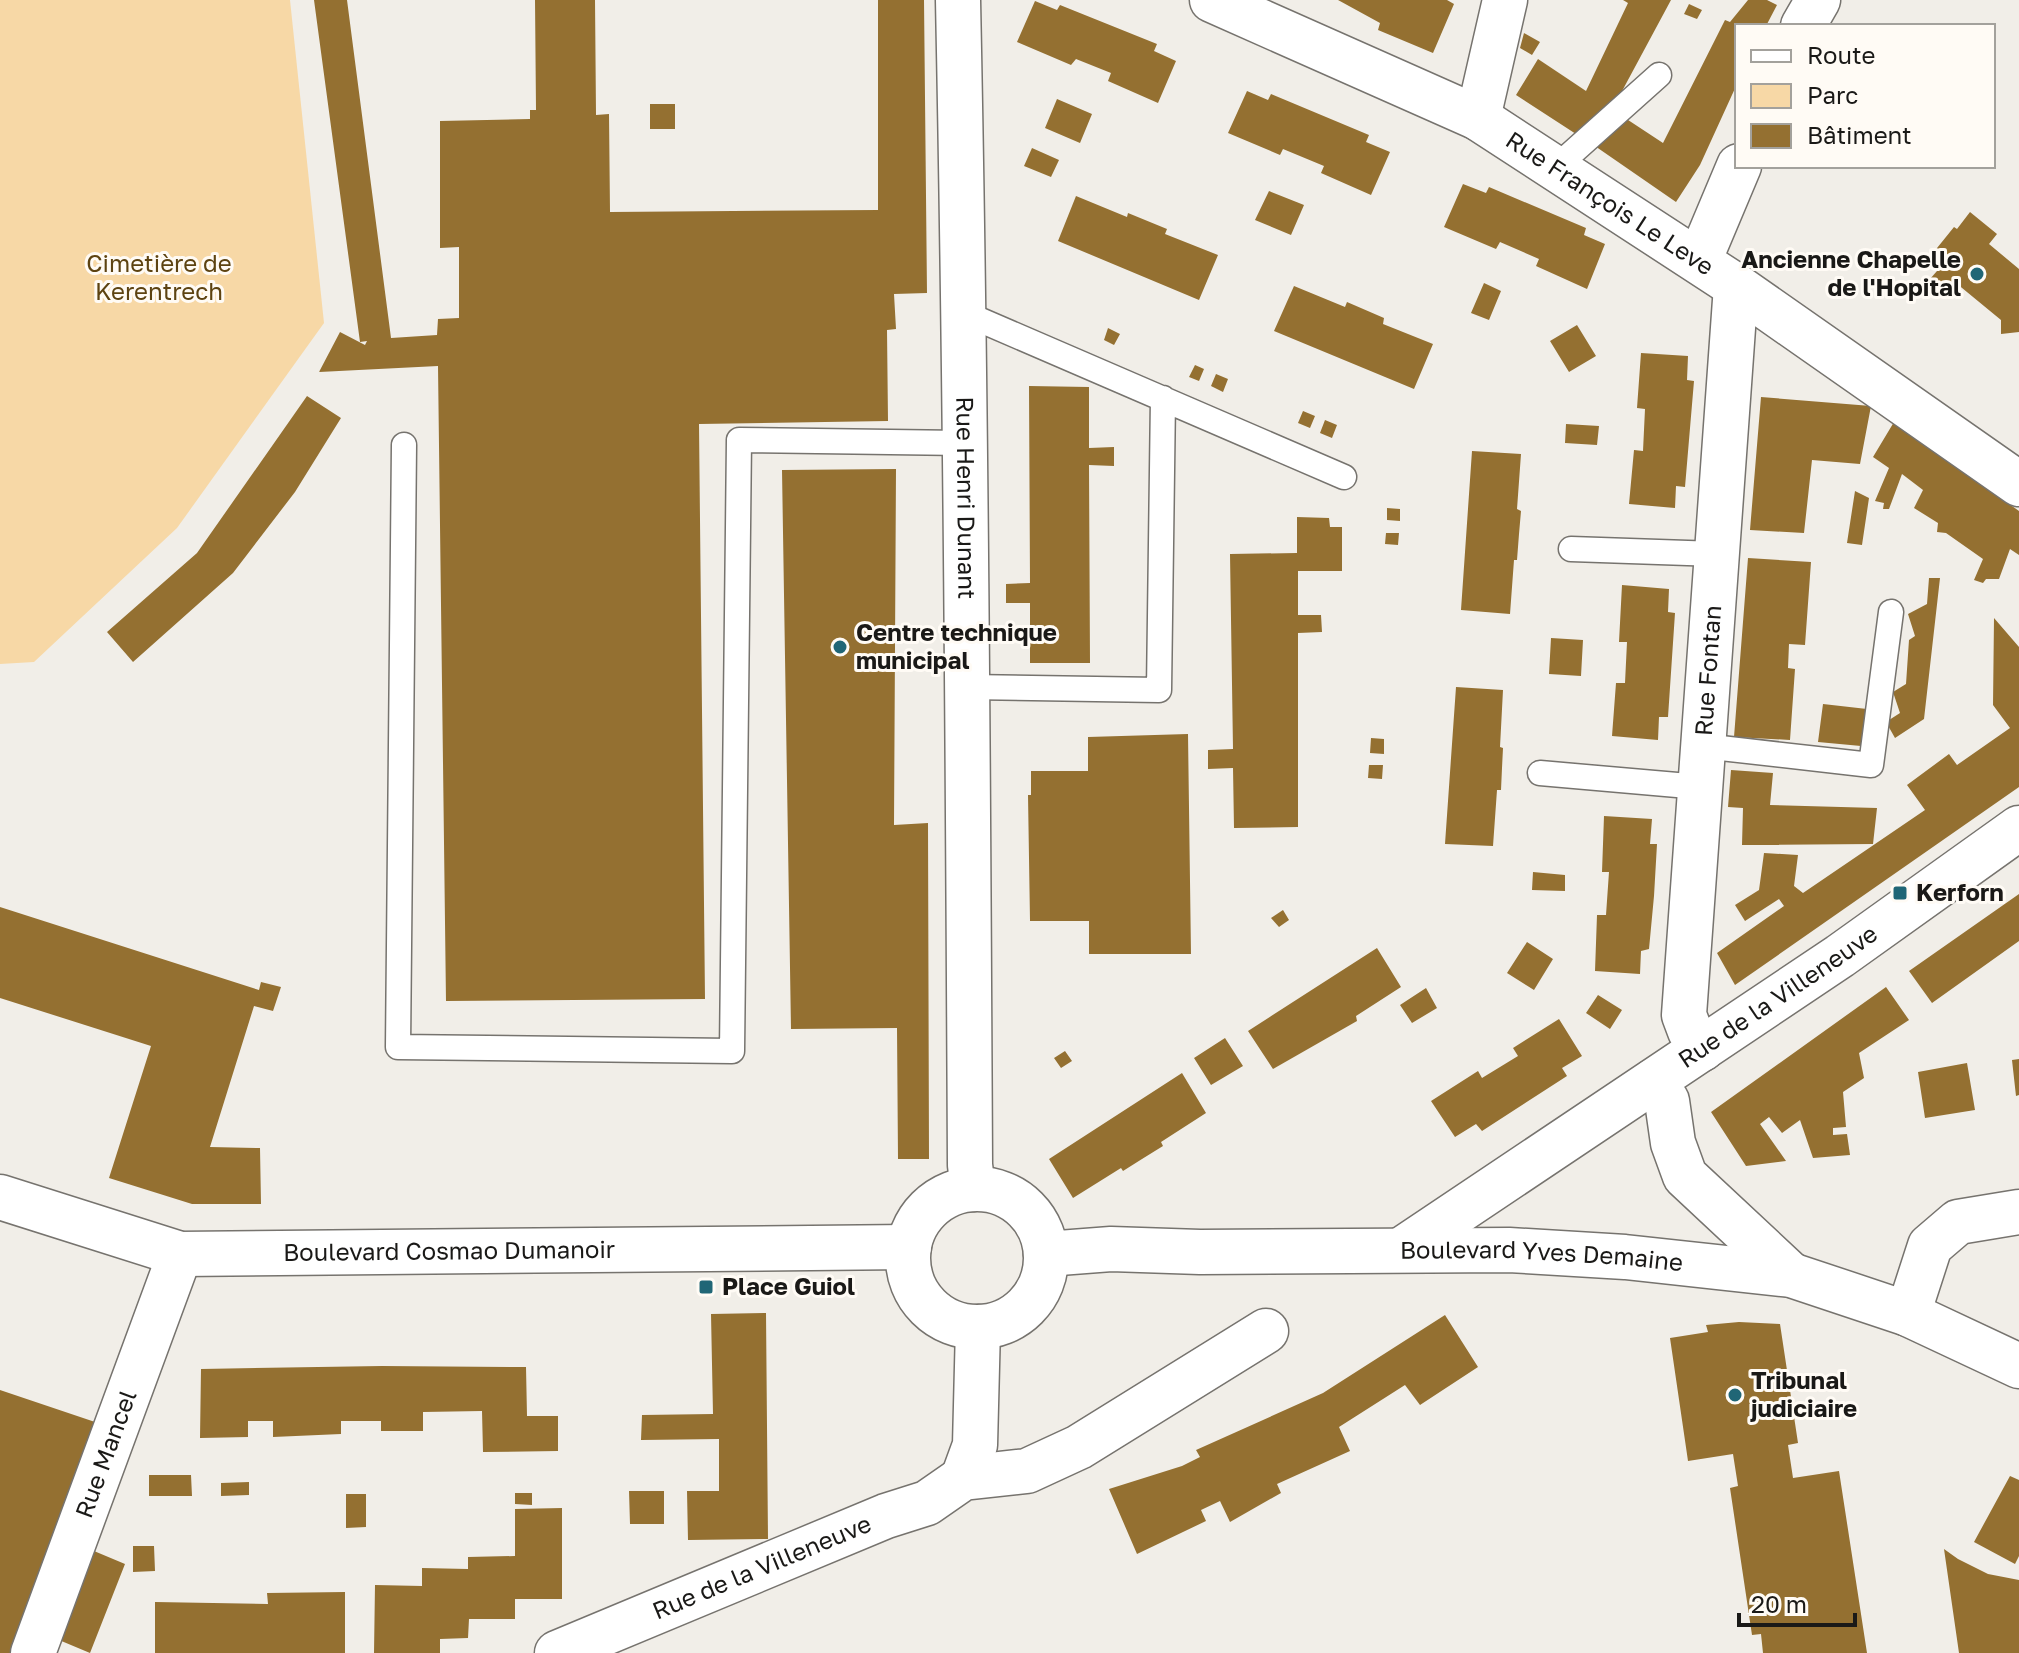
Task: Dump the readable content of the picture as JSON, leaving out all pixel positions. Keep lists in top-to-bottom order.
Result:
{
  "streets": {
    "street": [
      "Rue François Le Leve",
      "Rue Henri Dunant",
      "Rue Fontan",
      "Rue de la Villeneuve",
      "Boulevard Cosmao Dumanoir",
      "Boulevard Yves Demaine",
      "Rue Mancel"
    ]
  },
  "crossings": [
    ["Rue François Le Leve", "Rue Fontan"],
    ["Rue Henri Dunant", "Boulevard Cosmao Dumanoir"],
    ["Rue Henri Dunant", "Boulevard Yves Demaine"],
    ["Rue Fontan", "Rue de la Villeneuve"],
    ["Rue de la Villeneuve", "Boulevard Yves Demaine"],
    ["Boulevard Cosmao Dumanoir", "Boulevard Yves Demaine"],
    ["Boulevard Cosmao Dumanoir", "Rue Mancel"]
  ],
  "parks": ["Cimetière de Kerentrech"],
  "places": {
    "other": ["Ancienne Chapelle de l'Hopital", "Centre technique municipal", "Tribunal judiciaire"],
    "transit": ["Kerforn", "Place Guiol"]
  },
  "legend": ["Route", "Parc", "Bâtiment"],
  "scale_bar": "20 m"
}
